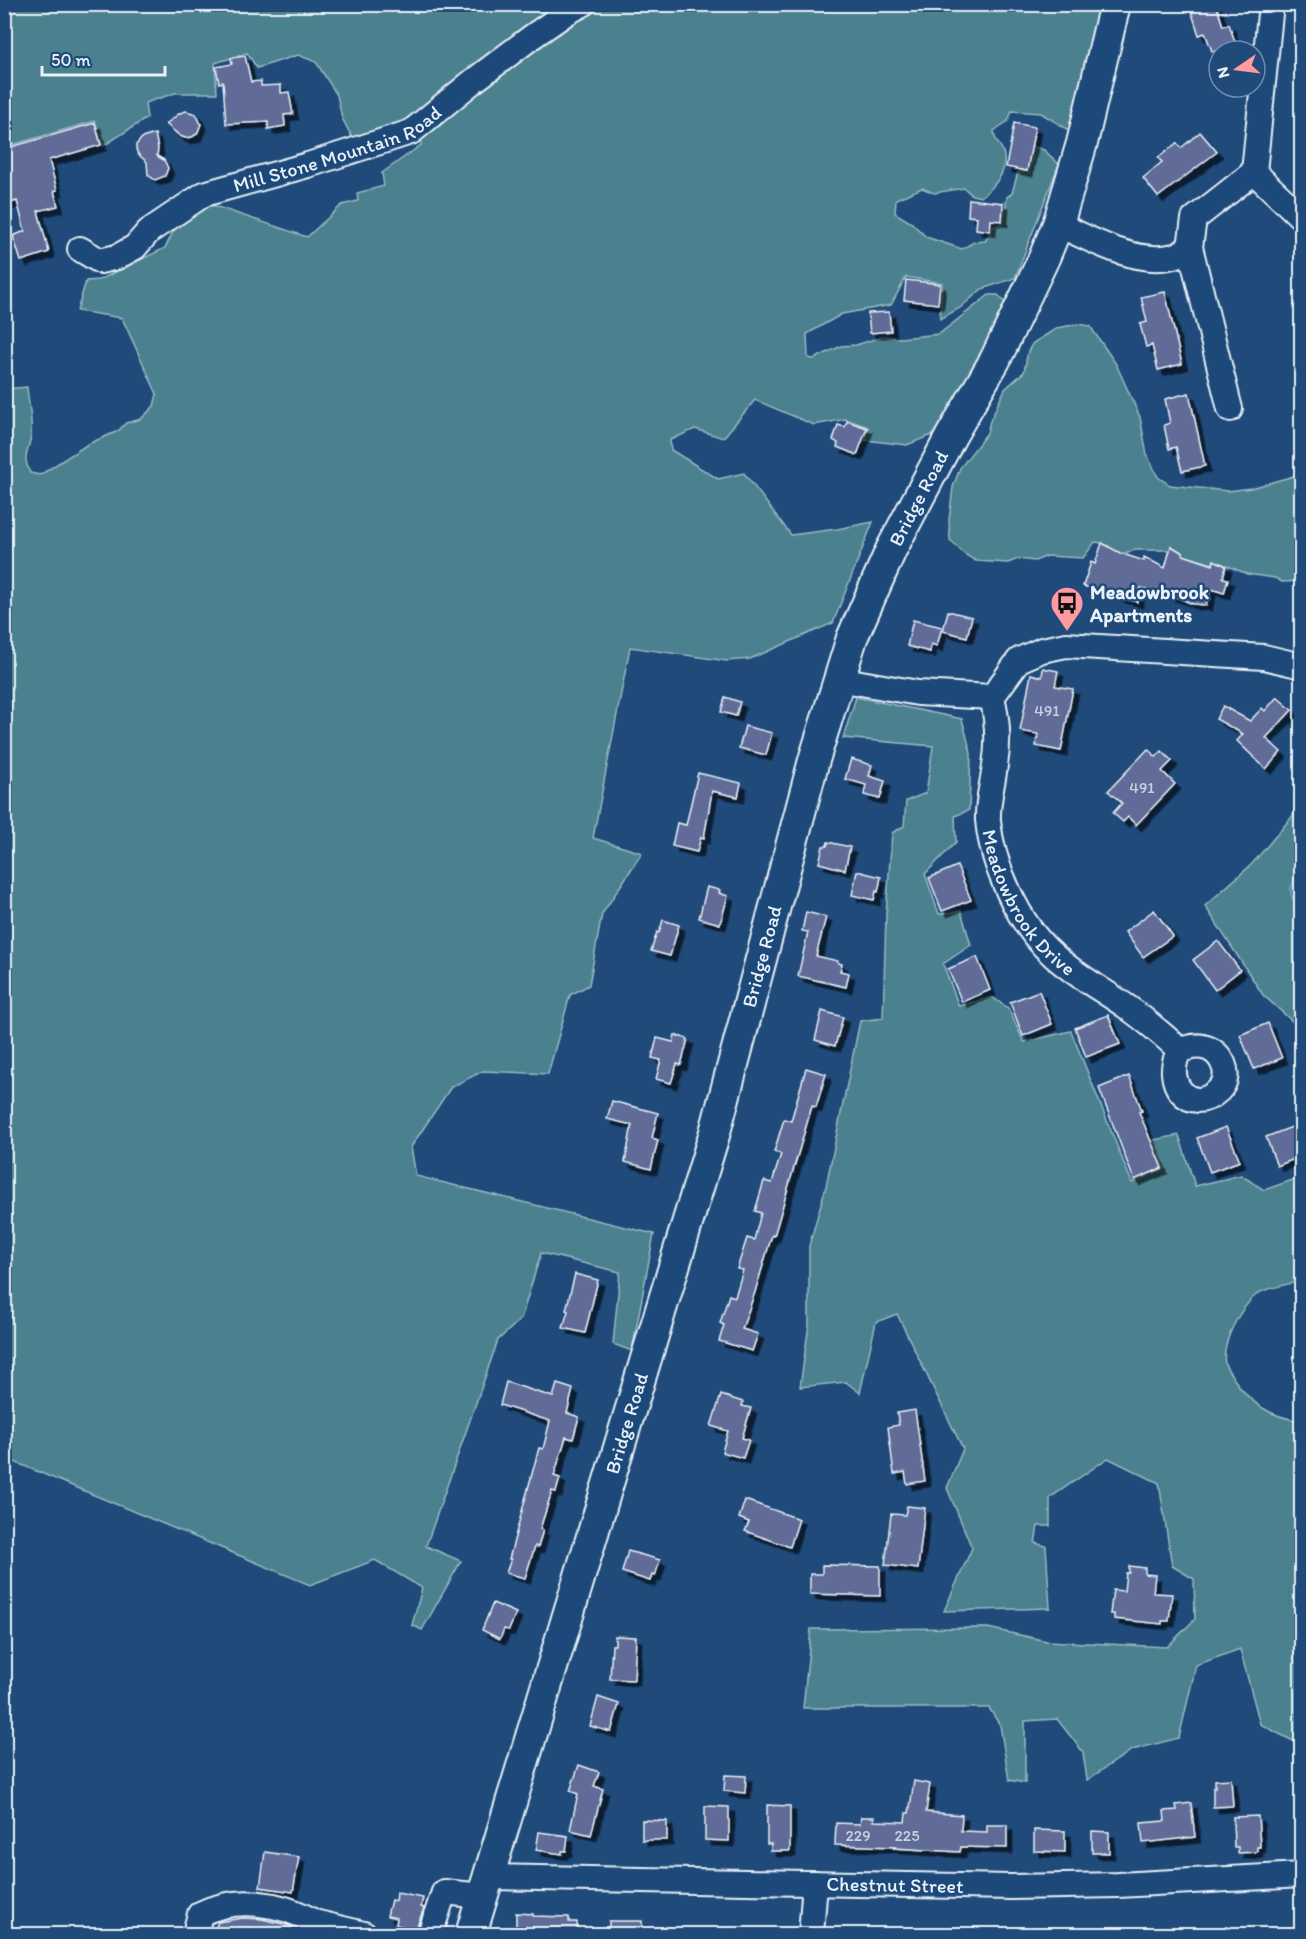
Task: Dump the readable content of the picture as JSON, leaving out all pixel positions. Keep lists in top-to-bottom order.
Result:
{
  "streets": {
    "main road": ["Bridge Road"],
    "street": ["Mill Stone Mountain Road", "Meadowbrook Drive", "Chestnut Street"]
  },
  "crossings": [
    ["Bridge Road", "Chestnut Street"]
  ],
  "places": {
    "bus stop": ["Meadowbrook Apartments"]
  },
  "house_numbers": [
    "491",
    "491",
    "229",
    "225"
  ],
  "scale_bar": "50 m",
  "north": "left"
}
